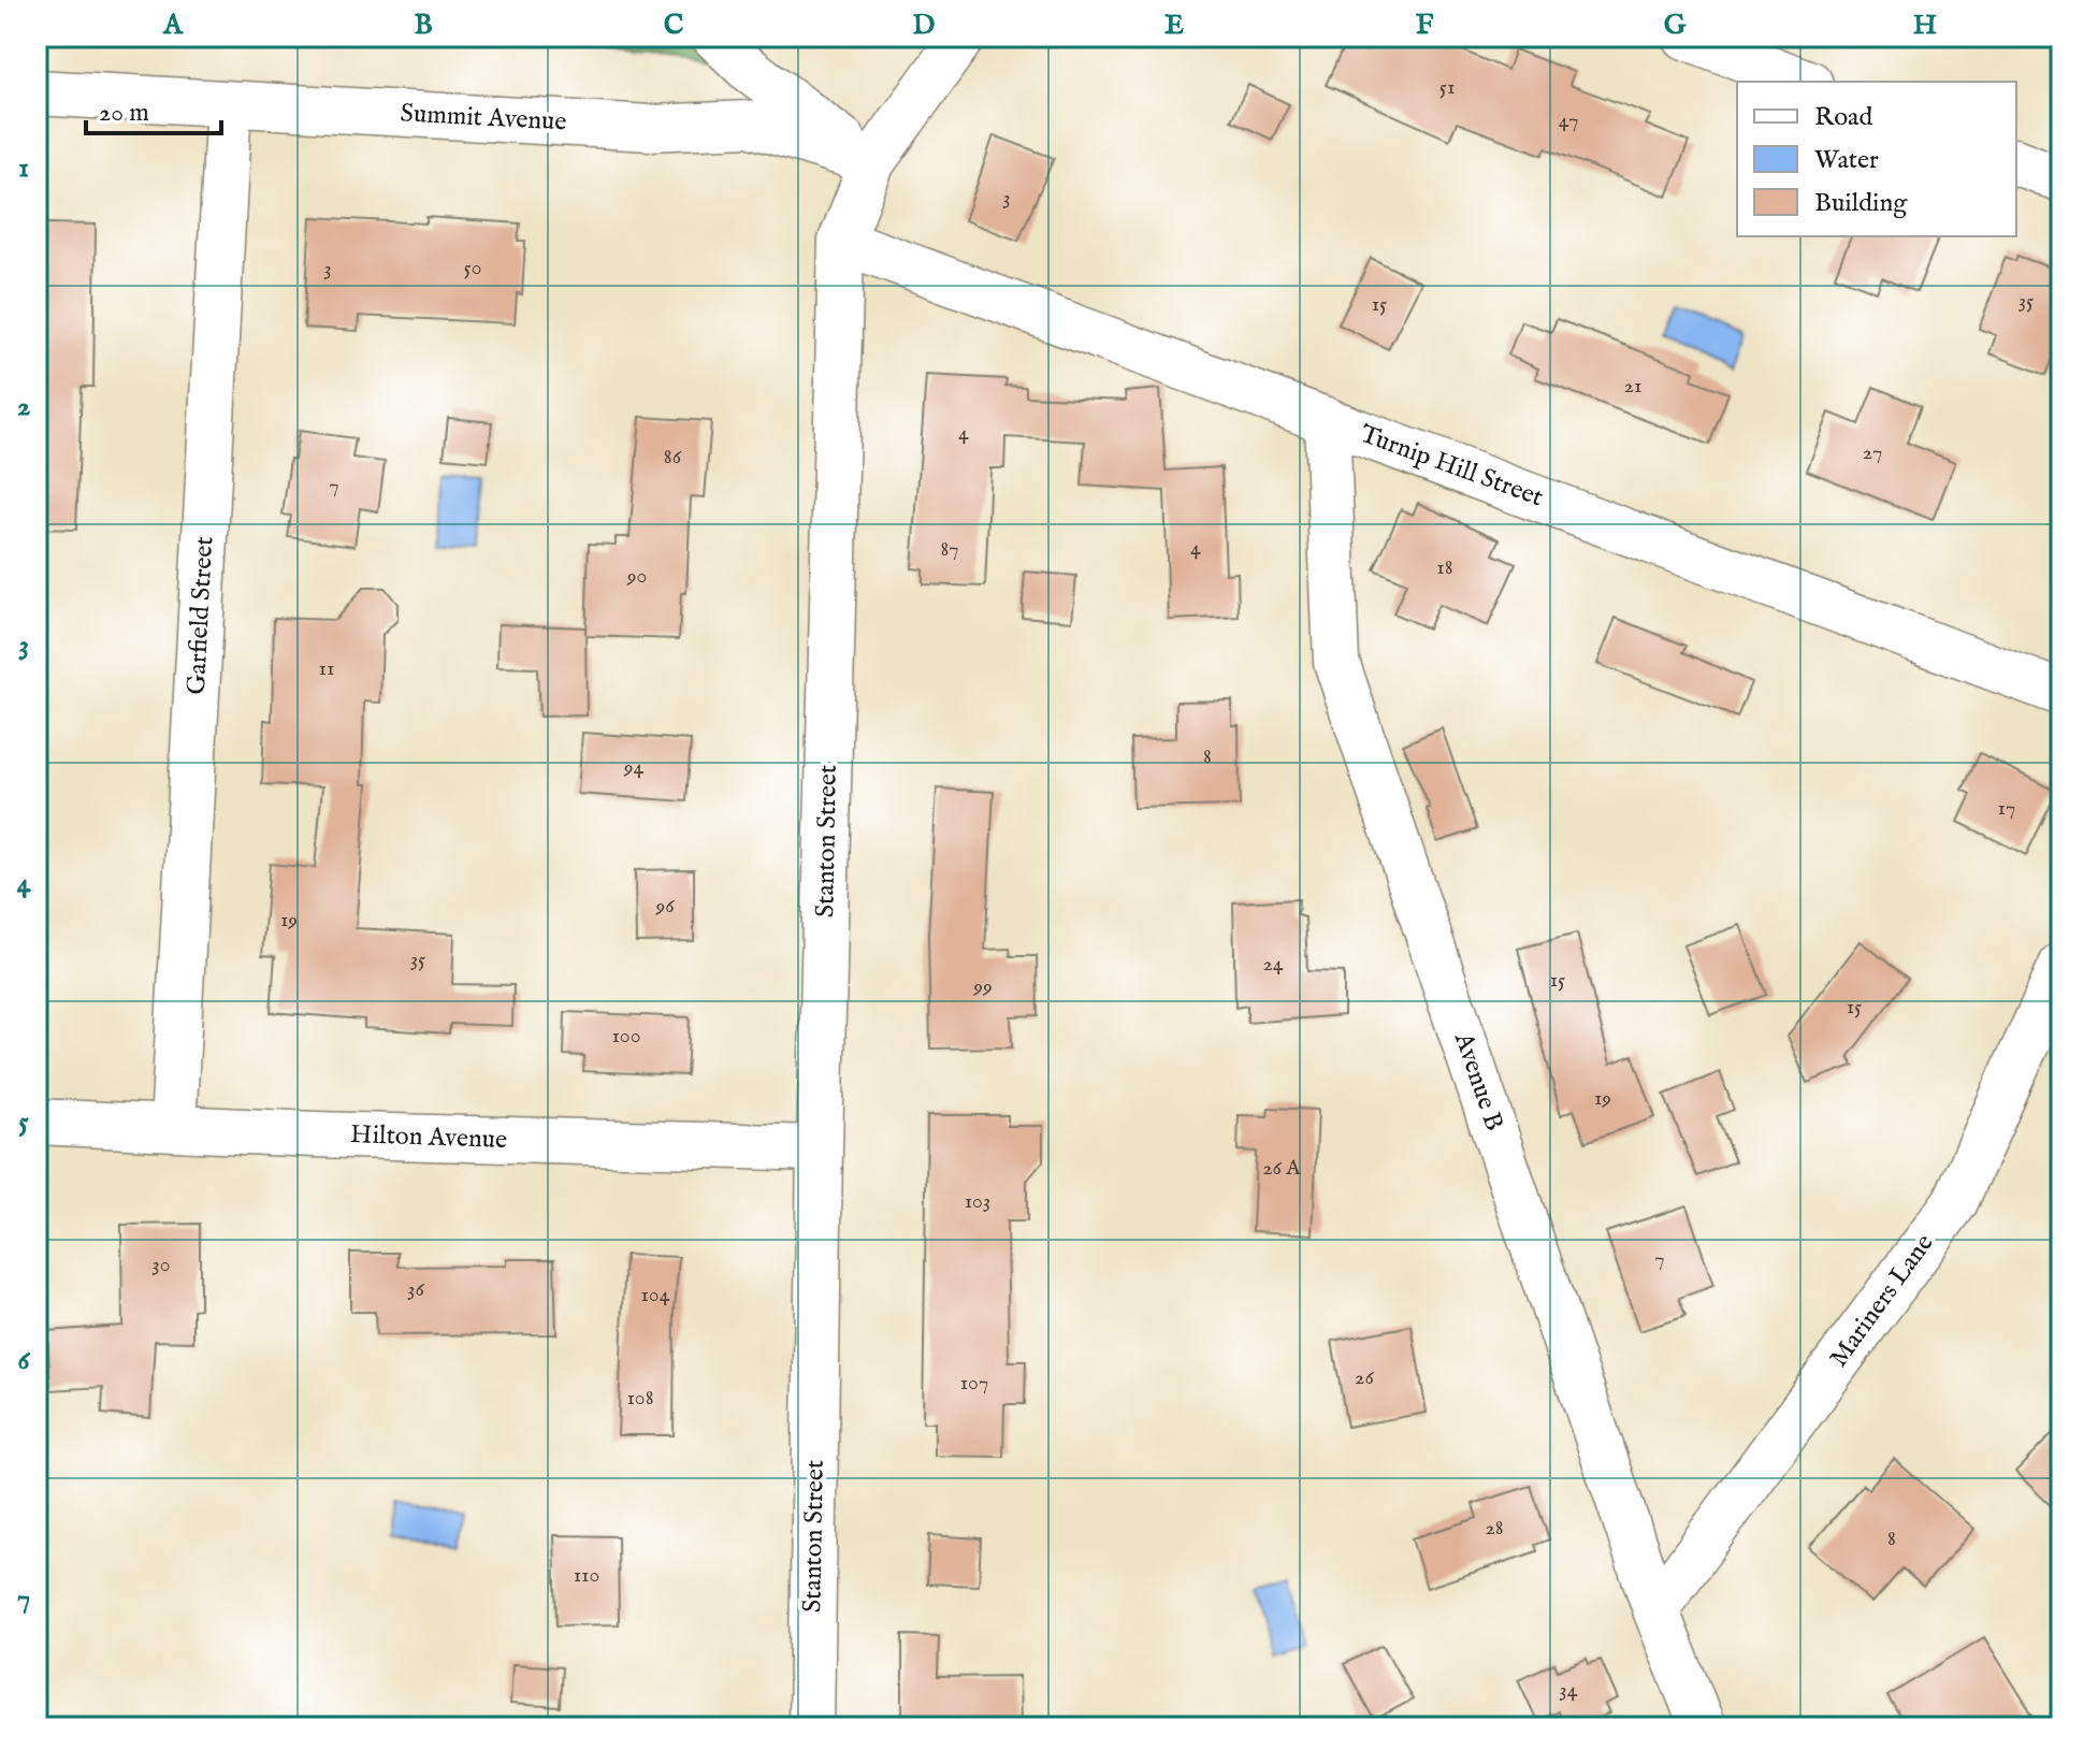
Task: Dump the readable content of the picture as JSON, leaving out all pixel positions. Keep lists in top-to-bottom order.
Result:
{
  "streets": {
    "street": [
      "Summit Avenue",
      "Turnip Hill Street",
      "Garfield Street",
      "Stanton Street",
      "Avenue B",
      "Hilton Avenue",
      "Mariners Lane"
    ]
  },
  "crossings": [
    ["Summit Avenue", "Garfield Street"],
    ["Summit Avenue", "Stanton Street"],
    ["Turnip Hill Street", "Stanton Street"],
    ["Turnip Hill Street", "Avenue B"],
    ["Garfield Street", "Hilton Avenue"],
    ["Stanton Street", "Hilton Avenue"],
    ["Avenue B", "Mariners Lane"]
  ],
  "house_numbers": [
    "51",
    "47",
    "3",
    "50",
    "3",
    "35",
    "15",
    "21",
    "4",
    "27",
    "86",
    "7",
    "4",
    "87",
    "18",
    "90",
    "11",
    "8",
    "94",
    "17",
    "96",
    "19",
    "35",
    "24",
    "15",
    "99",
    "15",
    "100",
    "19",
    "26 A",
    "103",
    "7",
    "30",
    "36",
    "104",
    "26",
    "107",
    "108",
    "28",
    "8",
    "110",
    "34"
  ],
  "legend": ["Road", "Water", "Building"],
  "scale_bar": "20 m",
  "grid": {
    "columns": [
      "A",
      "B",
      "C",
      "D",
      "E",
      "F",
      "G",
      "H"
    ],
    "rows": [
      "1",
      "2",
      "3",
      "4",
      "5",
      "6",
      "7"
    ]
  }
}
